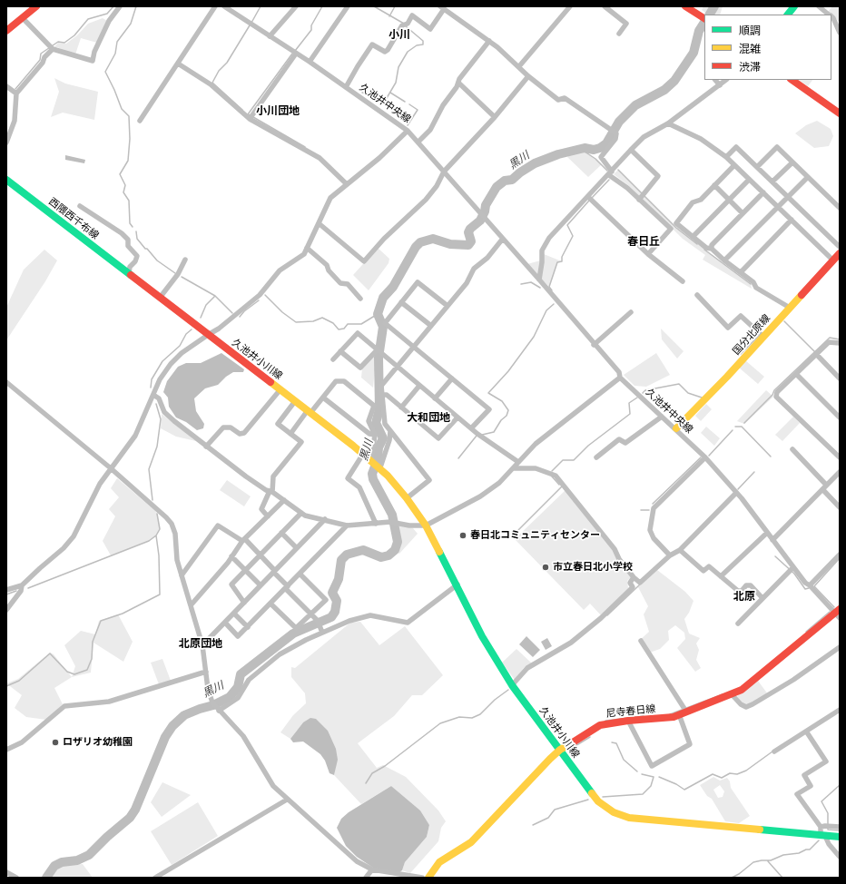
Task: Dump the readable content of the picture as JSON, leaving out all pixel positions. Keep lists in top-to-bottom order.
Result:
{
  "streets": {
    "street": [
      "久池井中央線",
      "西隈西千布線",
      "国分北原線",
      "久池井小川線",
      "尼寺春日線"
    ]
  },
  "crossings": [
    ["久池井中央線", "国分北原線"],
    ["久池井中央線", "尼寺春日線"],
    ["西隈西千布線", "久池井小川線"],
    ["久池井小川線", "尼寺春日線"]
  ],
  "districts": [
    "小川",
    "小川団地",
    "春日丘",
    "大和団地",
    "北原",
    "北原団地"
  ],
  "water": ["黒川"],
  "places": ["春日北コミュニティセンター", "市立春日北小学校", "ロザリオ幼稚園"],
  "legend": ["順調", "混雑", "渋滞"]
}
